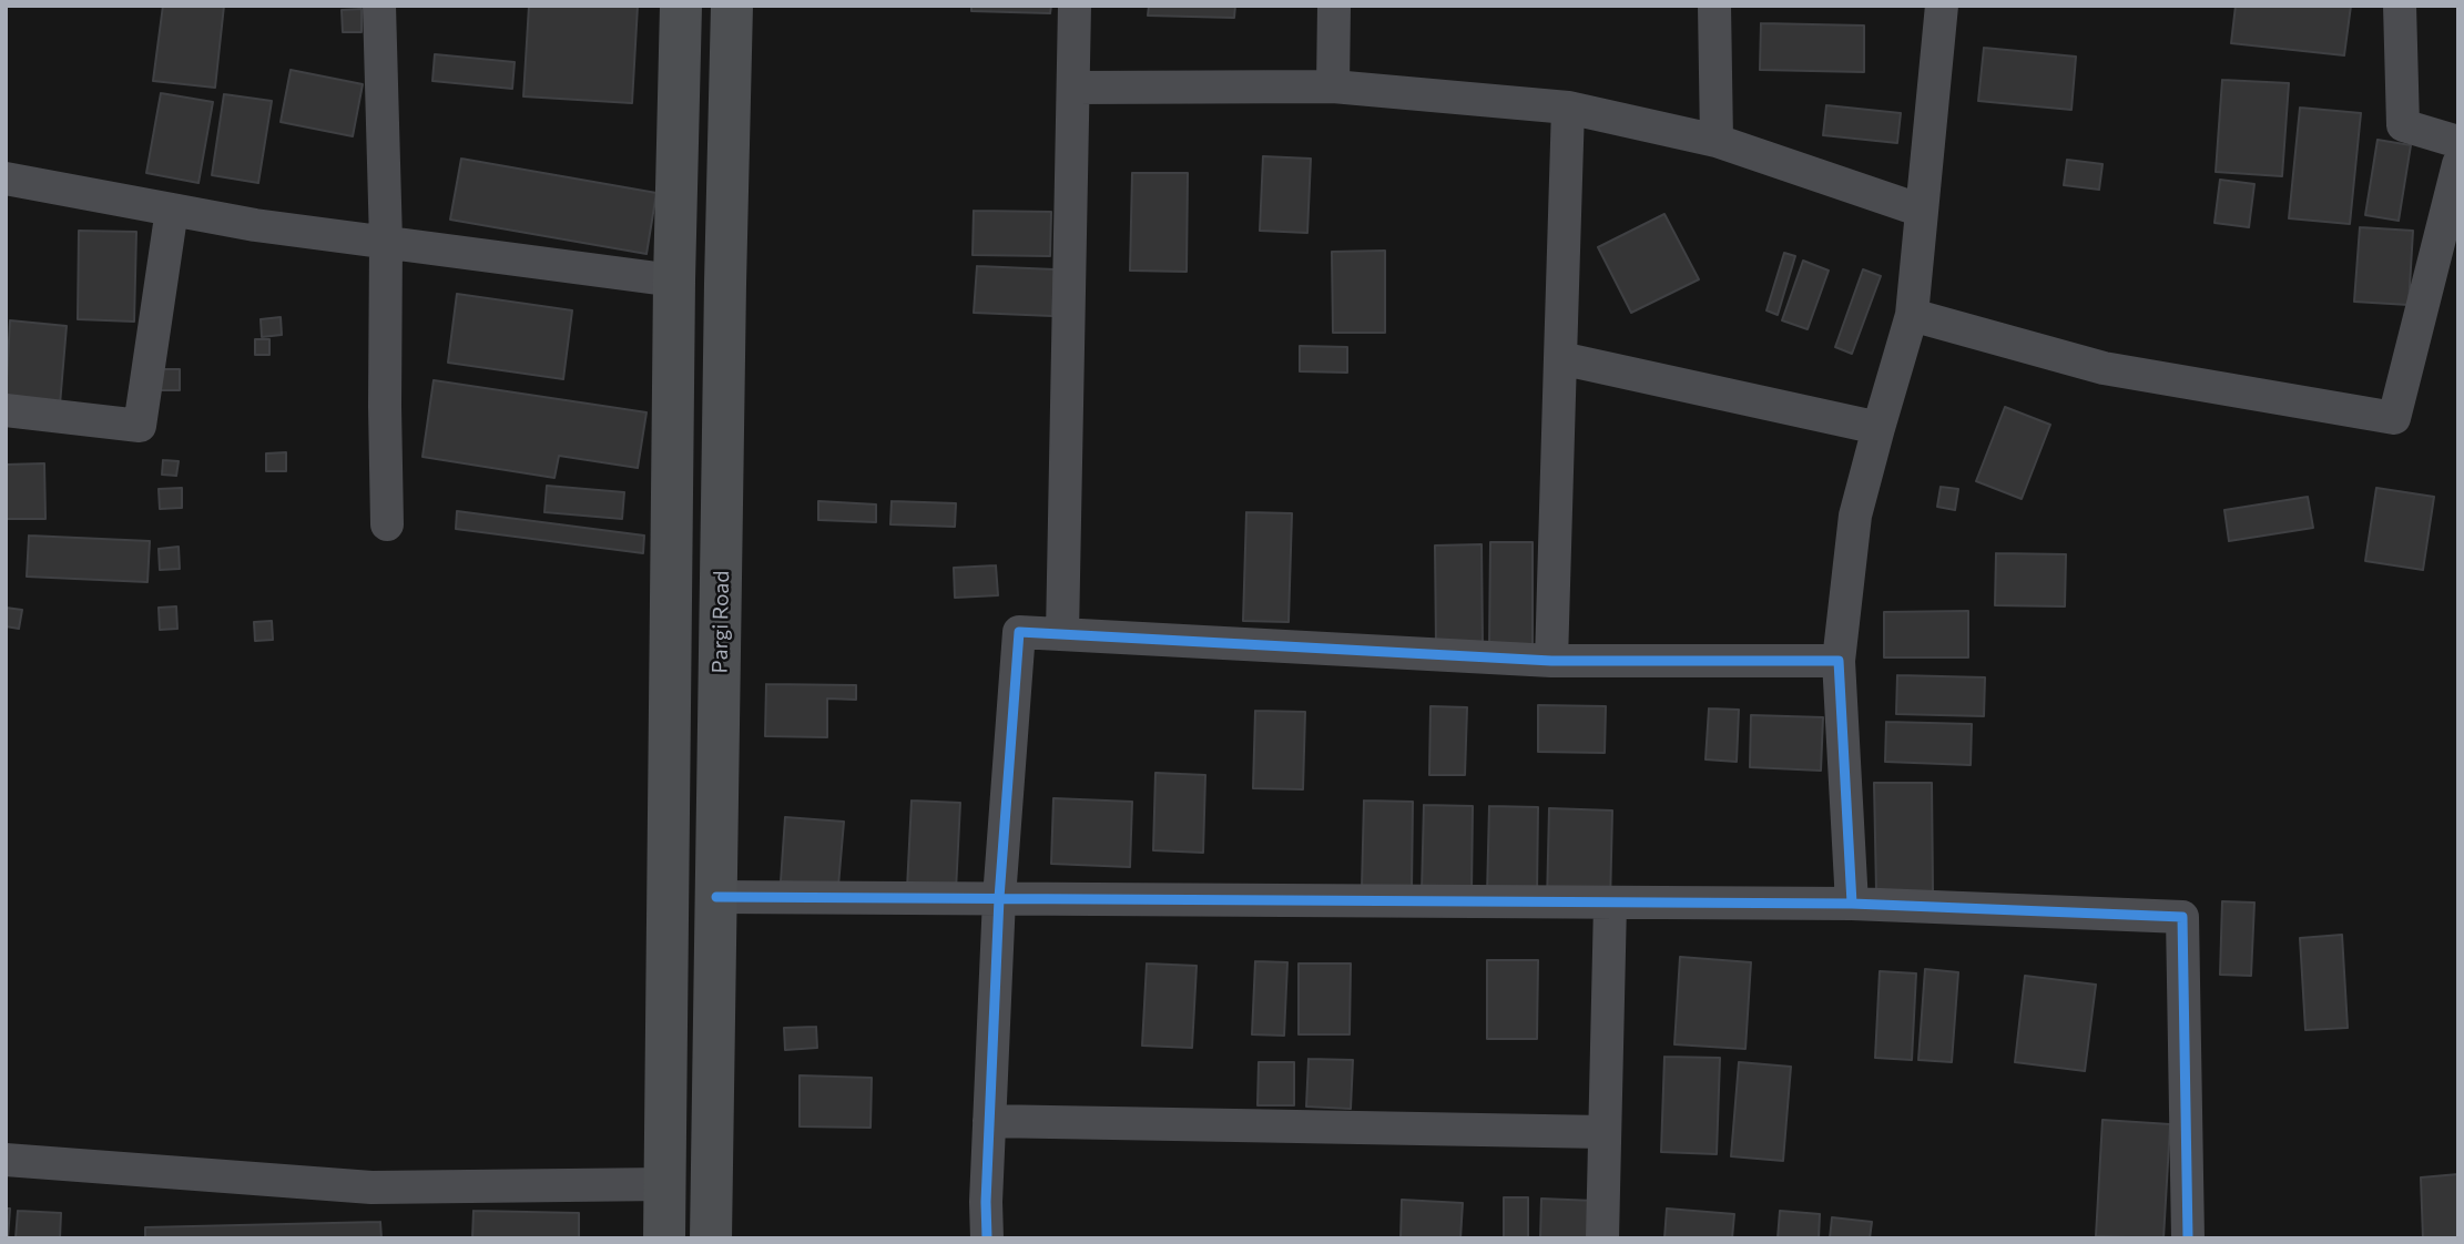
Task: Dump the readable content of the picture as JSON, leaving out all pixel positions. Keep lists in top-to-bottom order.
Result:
{
  "streets": {
    "main road": ["Pargi Road"]
  }
}
